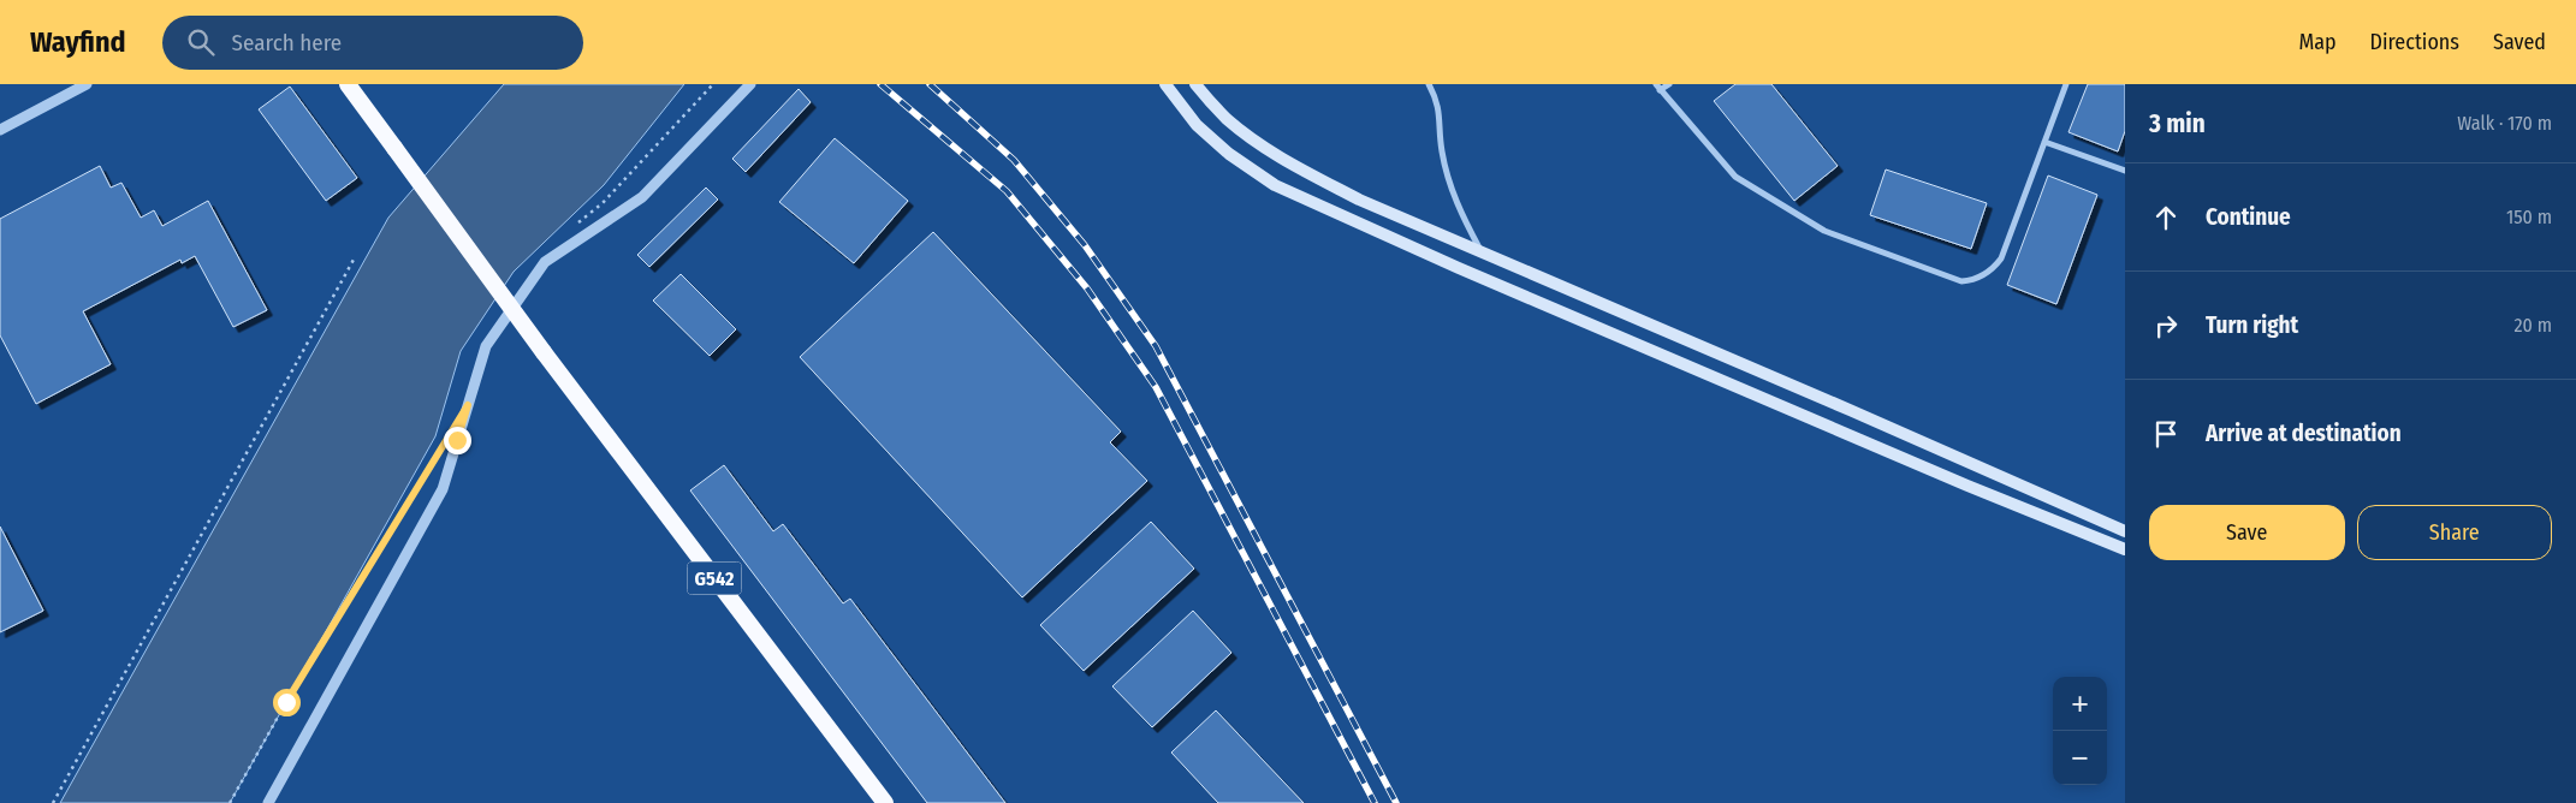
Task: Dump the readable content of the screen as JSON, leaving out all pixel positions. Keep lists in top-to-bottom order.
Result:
{
  "streets": {
    "highway": ["G542"]
  },
  "page": {
    "header": "Wayfind",
    "search": "Search here",
    "nav": ["Map", "Directions", "Saved"],
    "heading": ["3 min", "Walk · 170 m"],
    "list": [
      ["Continue", "150 m"],
      ["Turn right", "20 m"],
      "Arrive at destination"
    ],
    "buttons": ["Save", "Share"],
    "map_buttons": ["+", "−"]
  }
}
